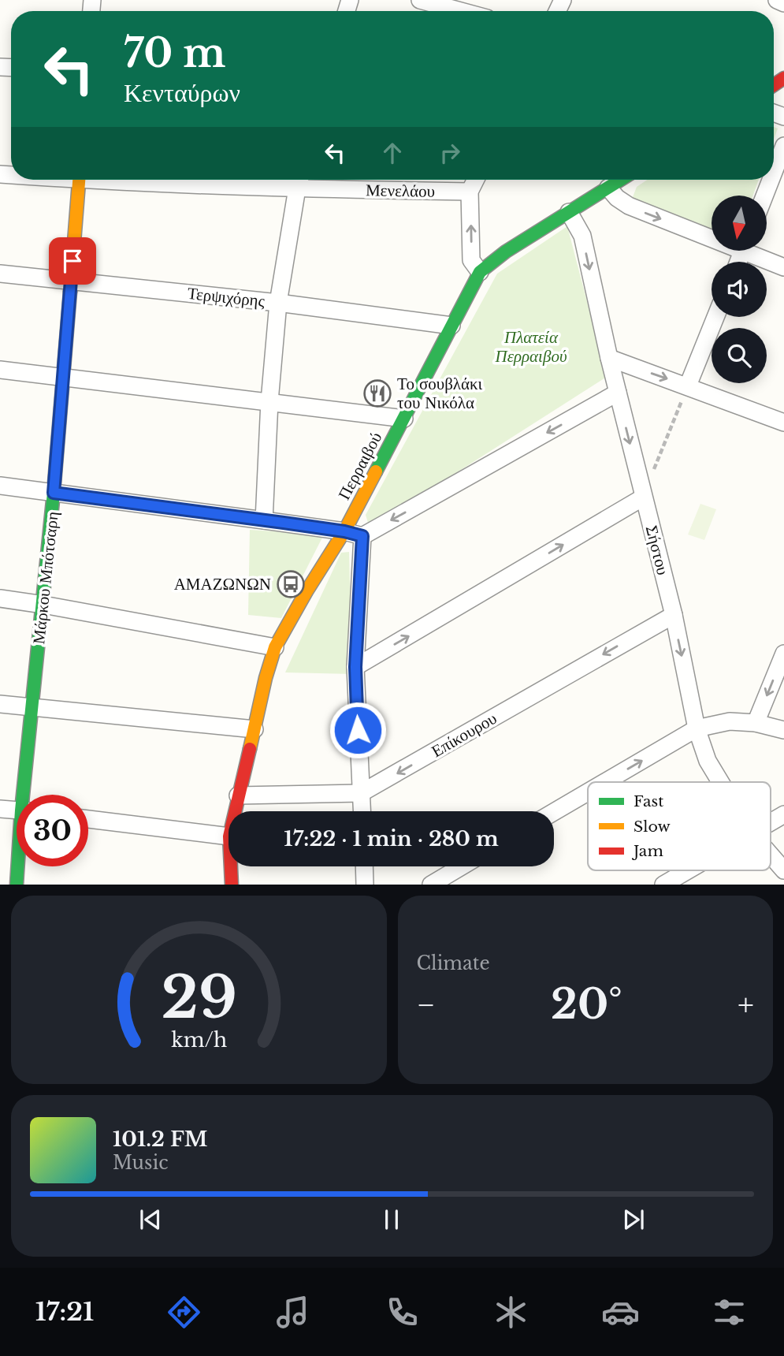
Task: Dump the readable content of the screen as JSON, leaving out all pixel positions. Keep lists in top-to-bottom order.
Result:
{
  "streets": {
    "street": [
      "Μενελάου",
      "Τερψιχόρης",
      "Περραιβού",
      "Σήστου",
      "Μάρκου Μπότσαρη",
      "Επίκουρου"
    ]
  },
  "crossings": [
    ["Τερψιχόρης", "Περραιβού"],
    ["Τερψιχόρης", "Μάρκου Μπότσαρη"],
    ["Περραιβού", "Σήστου"],
    ["Περραιβού", "Επίκουρου"],
    ["Σήστου", "Επίκουρου"]
  ],
  "one_way": ["Σήστου"],
  "parks": ["Πλατεία Περραιβού"],
  "places": {
    "restaurant": ["Το σουβλάκι του Νικόλα"],
    "bus stop": ["ΑΜΑΖΩΝΩΝ"]
  },
  "legend": ["Fast", "Slow", "Jam"],
  "north": "bottom",
  "page": {
    "turn": ["70 m", "Κενταύρων"],
    "limit": "30",
    "trip": "17:22 · 1 min · 280 m",
    "tile": "Climate",
    "heat": ["−", "20°", "+"],
    "song": ["101.2 FM", "Music"],
    "tabs": "17:21",
    "gauge": ["29", "km/h"]
  }
}
